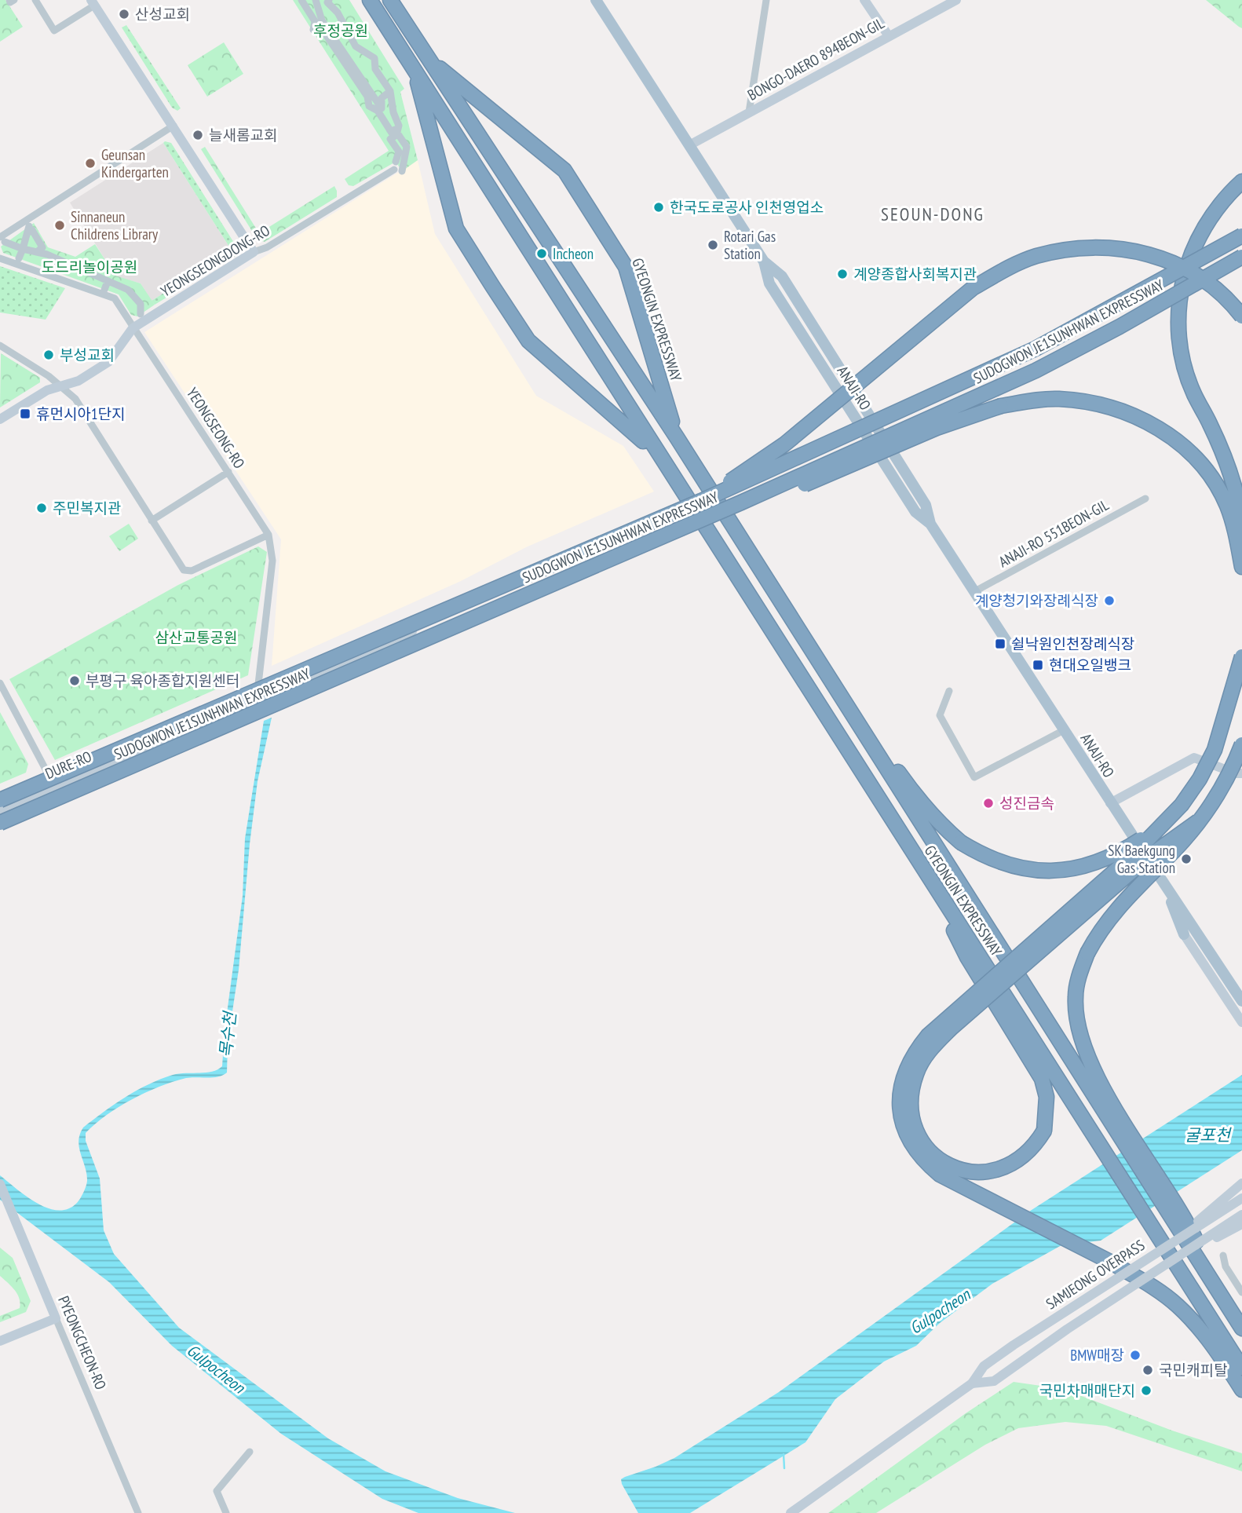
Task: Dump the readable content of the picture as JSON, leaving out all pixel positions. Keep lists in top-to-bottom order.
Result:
{
  "streets": {
    "highway": ["GYEONGIN EXPRESSWAY", "SUDOGWON JE1SUNHWAN EXPRESSWAY"],
    "main road": ["ANAJI-RO"],
    "street": [
      "BONGO-DAERO 894BEON-GIL",
      "YEONGSEONGDONG-RO",
      "YEONGSEONG-RO",
      "ANAJI-RO 551BEON-GIL",
      "DURE-RO",
      "SAMJEONG OVERPASS",
      "PYEONGCHEON-RO"
    ]
  },
  "crossings": [
    ["BONGO-DAERO 894BEON-GIL", "ANAJI-RO"],
    ["YEONGSEONGDONG-RO", "YEONGSEONG-RO"],
    ["ANAJI-RO", "ANAJI-RO 551BEON-GIL"],
    ["YEONGSEONG-RO", "DURE-RO"]
  ],
  "districts": ["SEOUN-DONG"],
  "water": ["목수천", "굴포천", "Gulpocheon"],
  "parks": ["후정공원", "도드리놀이공원", "삼산교통공원"],
  "places": {
    "other": [
      "산성교회",
      "늘새롬교회",
      "Geunsan Kindergarten",
      "한국도로공사 인천영업소",
      "Sinnaneun Childrens Library",
      "Rotari Gas Station",
      "Incheon",
      "계양종합사회복지관",
      "부성교회",
      "주민복지관",
      "계양청기와장례식장",
      "부평구 육아종합지원센터",
      "성진금속",
      "SK Baekgung Gas Station",
      "BMW매장",
      "국민캐피탈",
      "국민차매매단지"
    ],
    "transit": ["휴먼시아1단지", "쉴낙원인천장례식장", "현대오일뱅크"]
  }
}
